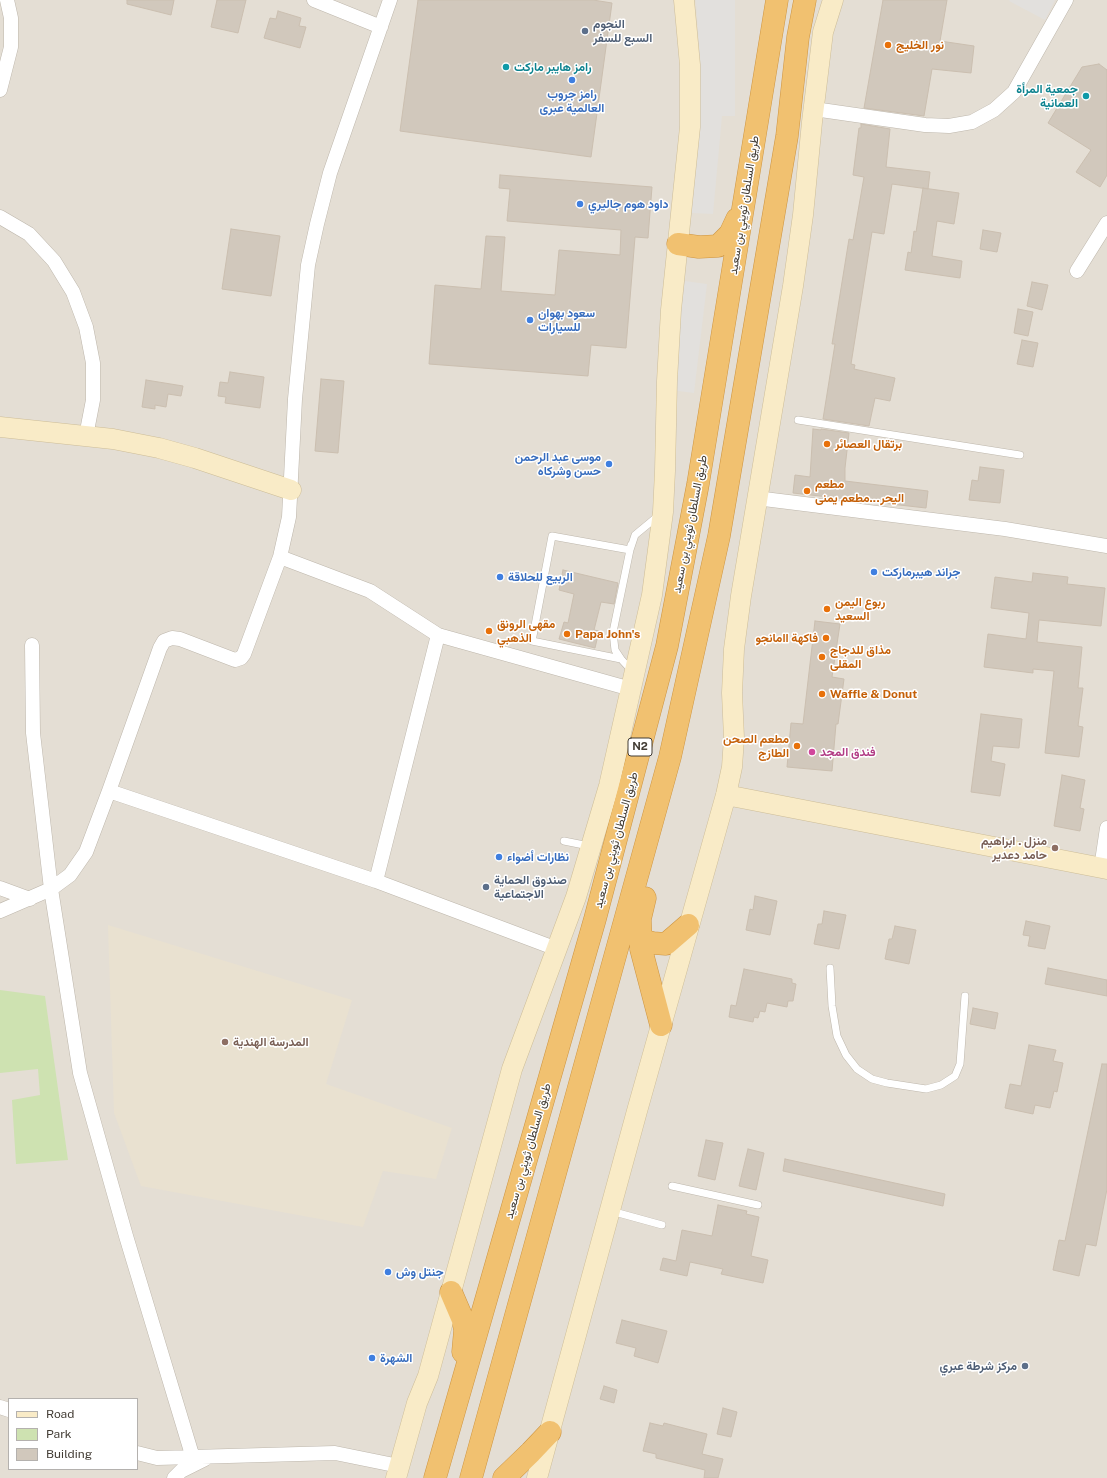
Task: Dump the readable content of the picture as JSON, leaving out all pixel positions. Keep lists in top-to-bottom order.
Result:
{
  "streets": {
    "highway": ["طريق السلطان ثويني بن سعيد", "N2"]
  },
  "places": [
    "النجوم السبع للسفر",
    "نور الخليج",
    "رامز هايبر ماركت",
    "رامز جروب العالمية عبرى",
    "جمعية المرأة العمانية",
    "داود هوم جاليري",
    "سعود بهوان للسيارات",
    "برتقال العصاىٔر",
    "موسى عبد الرحمن حسن وشركاه",
    "مطعم اليحر...مطعم يمنى",
    "جراند ه‍يبرماركت",
    "الربيع للحلاقة",
    "ربوع اليمن السعيد",
    "مقهى الرونق الذهبي",
    "Papa John's",
    "فاكه‍ة اامانجو",
    "مذاق للدجاج المقلى",
    "Waffle & Donut",
    "مطعم الصحن الطازج",
    "فندق المجد",
    "منزل . ابراهيم حامد دعدير",
    "نظارات أضواء",
    "صندوق الحماية الاجتماعية",
    "المدرسة الهندية",
    "جنتل وش",
    "الشهرة",
    "مركز شرطة عبري"
  ],
  "legend": ["Road", "Park", "Building"]
}
